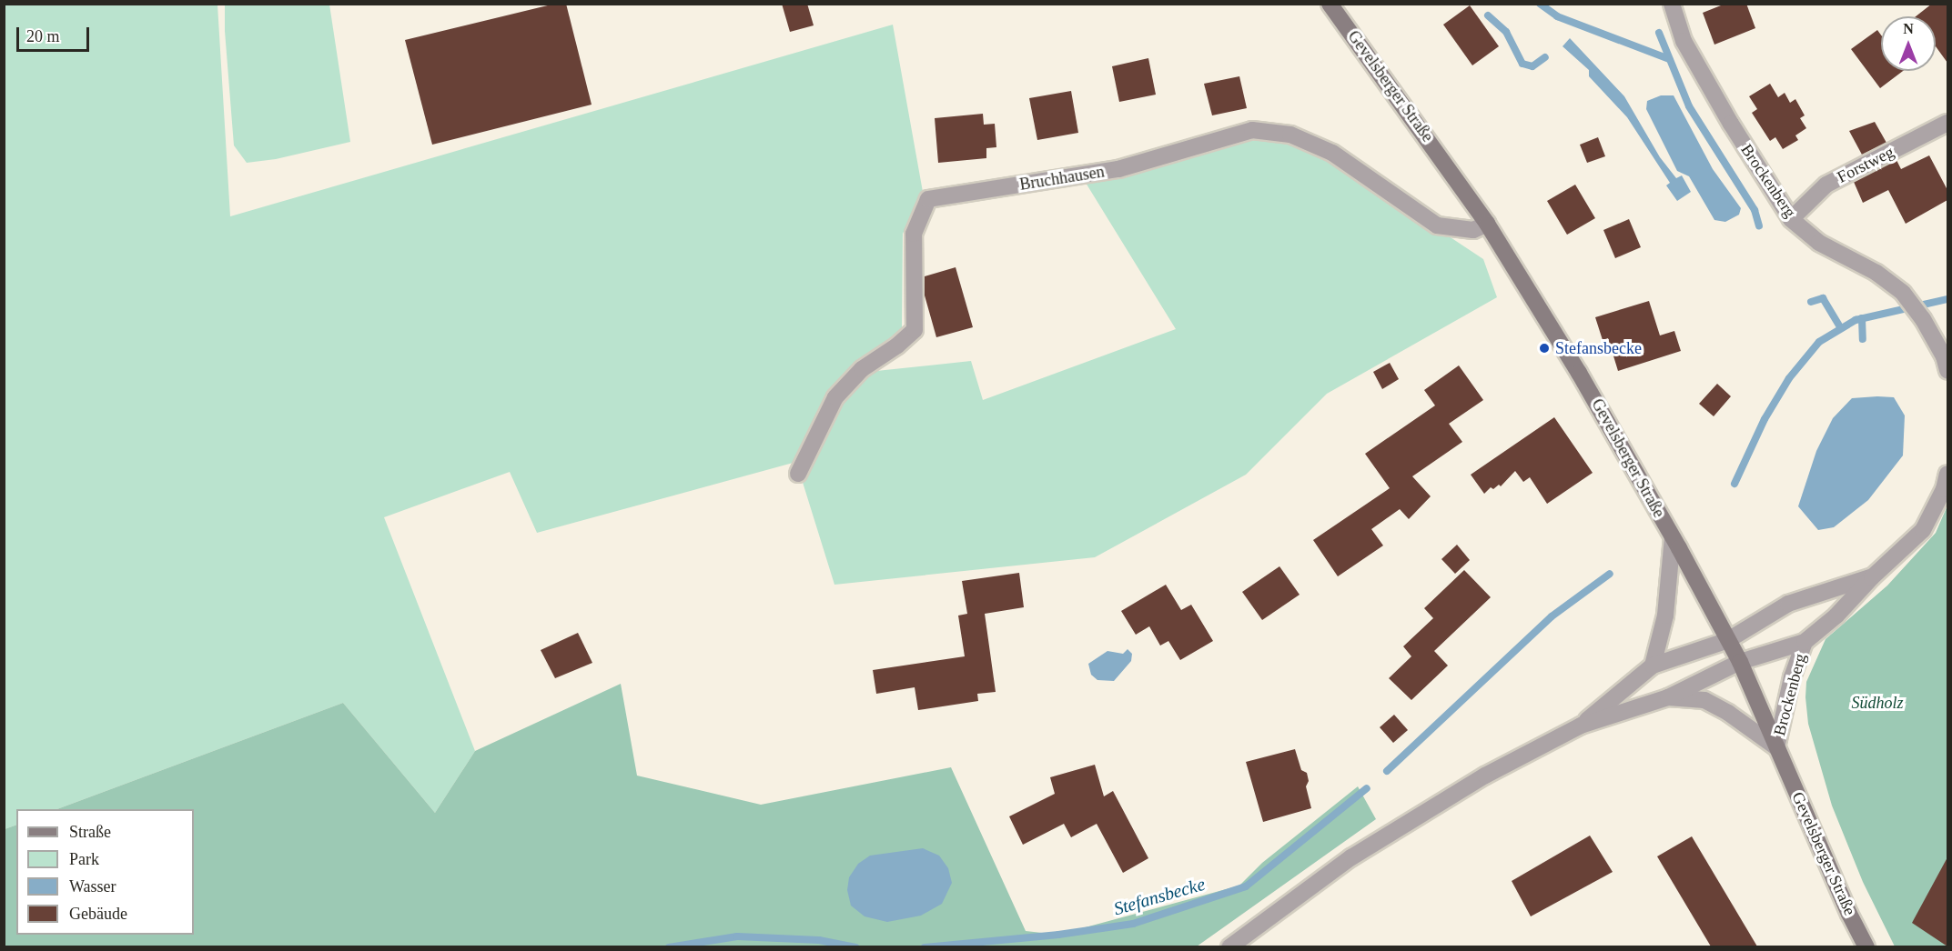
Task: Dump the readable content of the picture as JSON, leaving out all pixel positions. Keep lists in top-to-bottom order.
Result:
{
  "streets": {
    "main road": ["Gevelsberger Straße"],
    "street": ["Forstweg", "Bruchhausen", "Brockenberg"]
  },
  "crossings": [
    ["Gevelsberger Straße", "Bruchhausen"],
    ["Gevelsberger Straße", "Brockenberg"],
    ["Forstweg", "Brockenberg"]
  ],
  "water": ["Stefansbecke"],
  "parks": ["Südholz"],
  "places": ["Stefansbecke"],
  "legend": [
    "Straße",
    "Park",
    "Wasser",
    "Gebäude"
  ],
  "scale_bar": "20 m",
  "north": "top"
}
